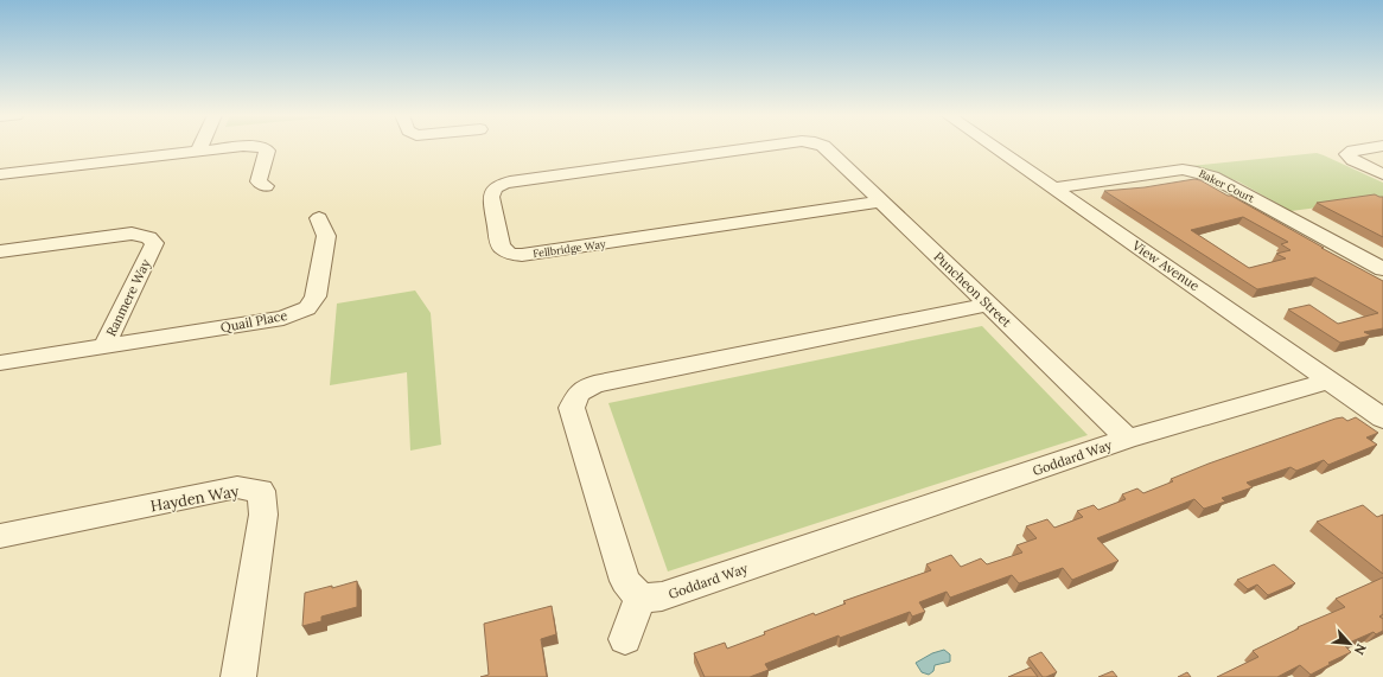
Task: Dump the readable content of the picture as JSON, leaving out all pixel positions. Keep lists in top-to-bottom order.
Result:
{
  "streets": {
    "street": [
      "Baker Court",
      "Fellbridge Way",
      "View Avenue",
      "Puncheon Street",
      "Ranmere Way",
      "Quail Place",
      "Goddard Way",
      "Hayden Way"
    ]
  },
  "crossings": [
    ["Baker Court", "View Avenue"],
    ["Fellbridge Way", "Puncheon Street"],
    ["View Avenue", "Goddard Way"],
    ["Puncheon Street", "Goddard Way"],
    ["Ranmere Way", "Quail Place"]
  ],
  "north": "bottom right"
}
